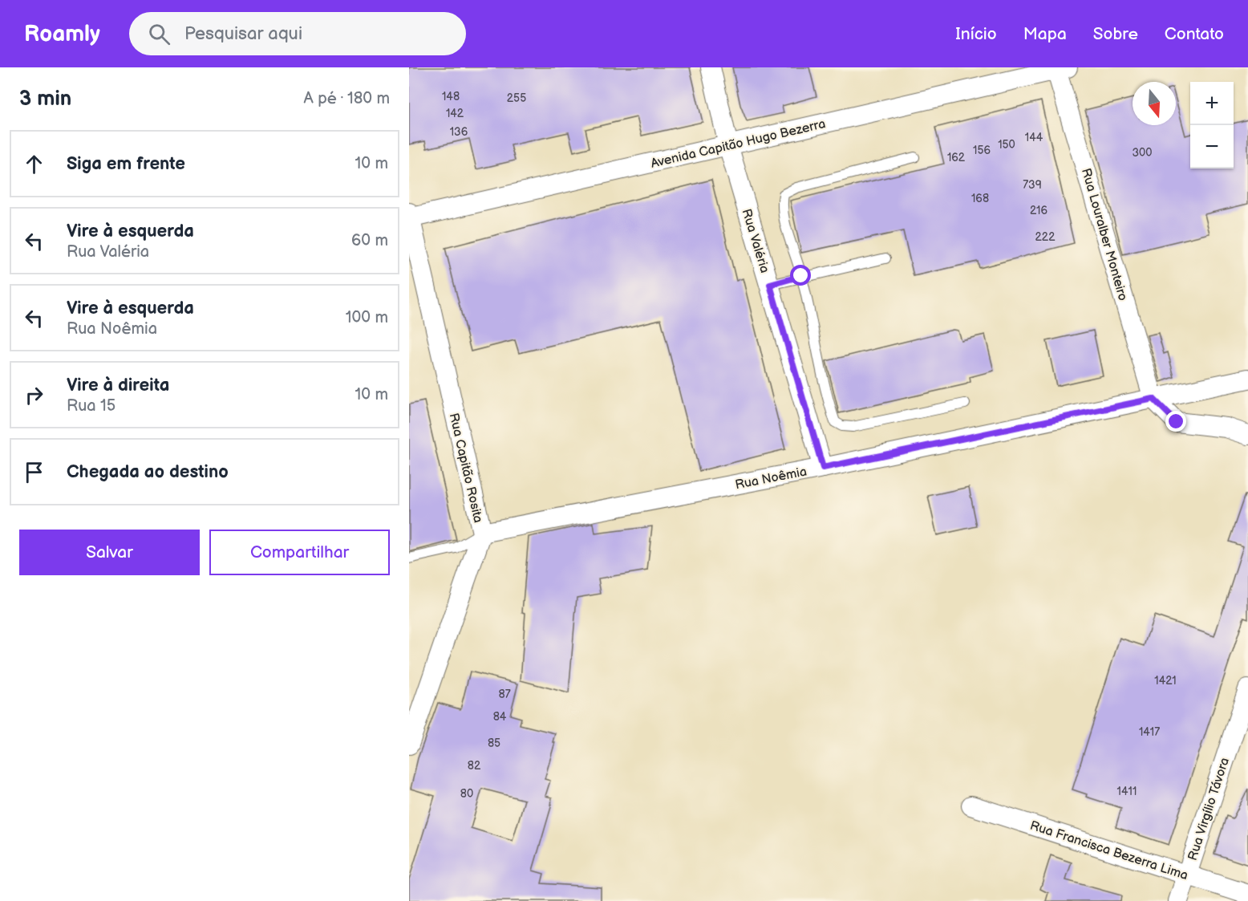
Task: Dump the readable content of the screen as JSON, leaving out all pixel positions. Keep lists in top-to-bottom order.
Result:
{
  "streets": {
    "street": [
      "Avenida Capitão Hugo Bezerra",
      "Rua Louralber Monteiro",
      "Rua Valéria",
      "Rua Capitão Rosita",
      "Rua Noêmia",
      "Rua Virgílio Távora",
      "Rua Francisca Bezerra Lima"
    ]
  },
  "crossings": [
    ["Avenida Capitão Hugo Bezerra", "Rua Louralber Monteiro"],
    ["Avenida Capitão Hugo Bezerra", "Rua Valéria"],
    ["Avenida Capitão Hugo Bezerra", "Rua Capitão Rosita"],
    ["Rua Louralber Monteiro", "Rua Noêmia"],
    ["Rua Valéria", "Rua Noêmia"],
    ["Rua Capitão Rosita", "Rua Noêmia"],
    ["Rua Virgílio Távora", "Rua Francisca Bezerra Lima"]
  ],
  "house_numbers": [
    "148",
    "255",
    "142",
    "136",
    "144",
    "150",
    "156",
    "300",
    "162",
    "739",
    "168",
    "216",
    "222",
    "1421",
    "87",
    "84",
    "1417",
    "85",
    "82",
    "1411",
    "80"
  ],
  "north": "bottom",
  "page": {
    "header": "Roamly",
    "search": "Pesquisar aqui",
    "nav": [
      "Início",
      "Mapa",
      "Sobre",
      "Contato"
    ],
    "heading": ["3 min", "A pé · 180 m"],
    "map_buttons": ["+", "−"],
    "list": [
      ["Siga em frente", "10 m"],
      ["Vire à esquerda", "Rua Valéria", "60 m"],
      ["Vire à esquerda", "Rua Noêmia", "100 m"],
      ["Vire à direita", "Rua 15", "10 m"],
      "Chegada ao destino"
    ],
    "buttons": ["Salvar", "Compartilhar"]
  }
}
